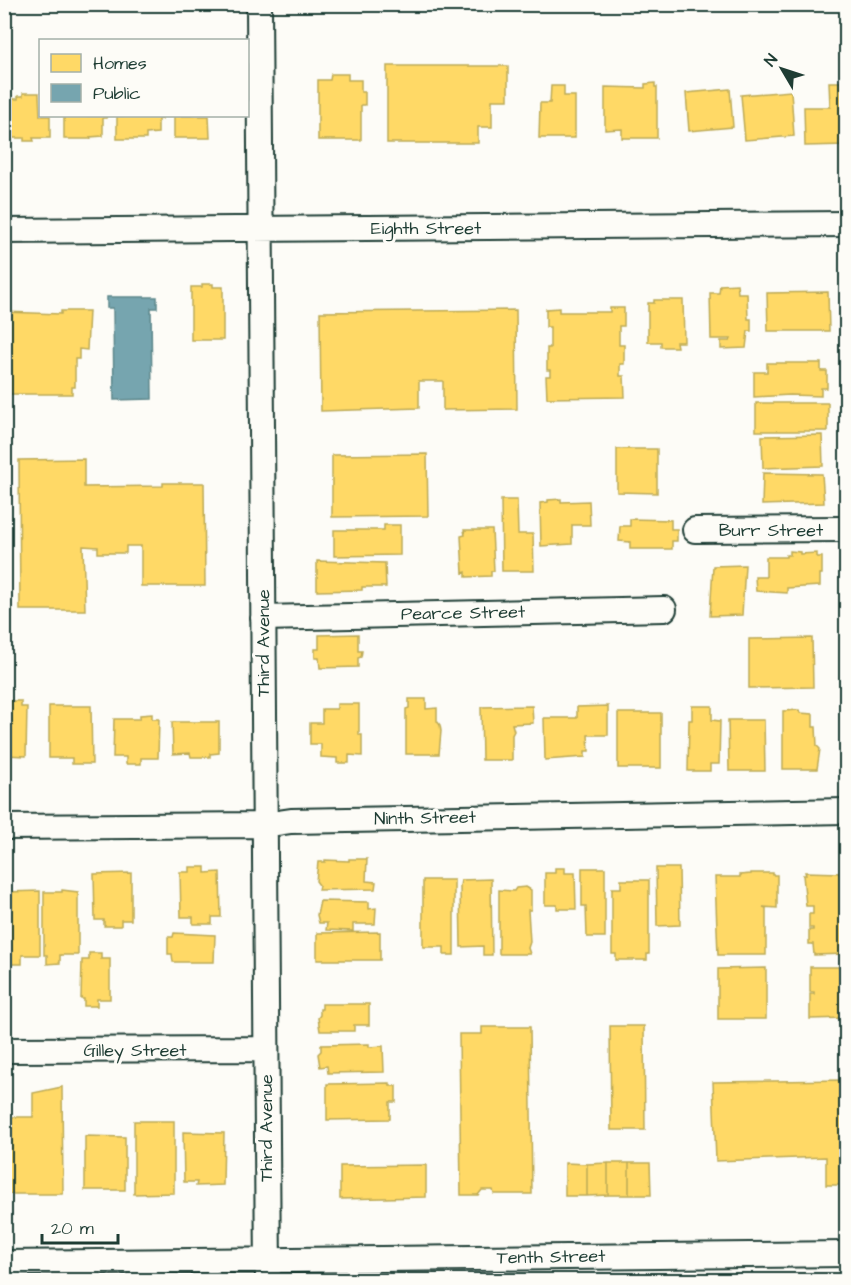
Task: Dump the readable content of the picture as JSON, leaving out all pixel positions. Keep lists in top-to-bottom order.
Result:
{
  "streets": {
    "street": [
      "Eighth Street",
      "Burr Street",
      "Pearce Street",
      "Third Avenue",
      "Ninth Street",
      "Gilley Street",
      "Tenth Street"
    ]
  },
  "crossings": [
    ["Eighth Street", "Third Avenue"],
    ["Pearce Street", "Third Avenue"],
    ["Third Avenue", "Ninth Street"],
    ["Third Avenue", "Gilley Street"],
    ["Third Avenue", "Tenth Street"]
  ],
  "legend": ["Homes", "Public"],
  "scale_bar": "20 m",
  "north": "top left"
}
